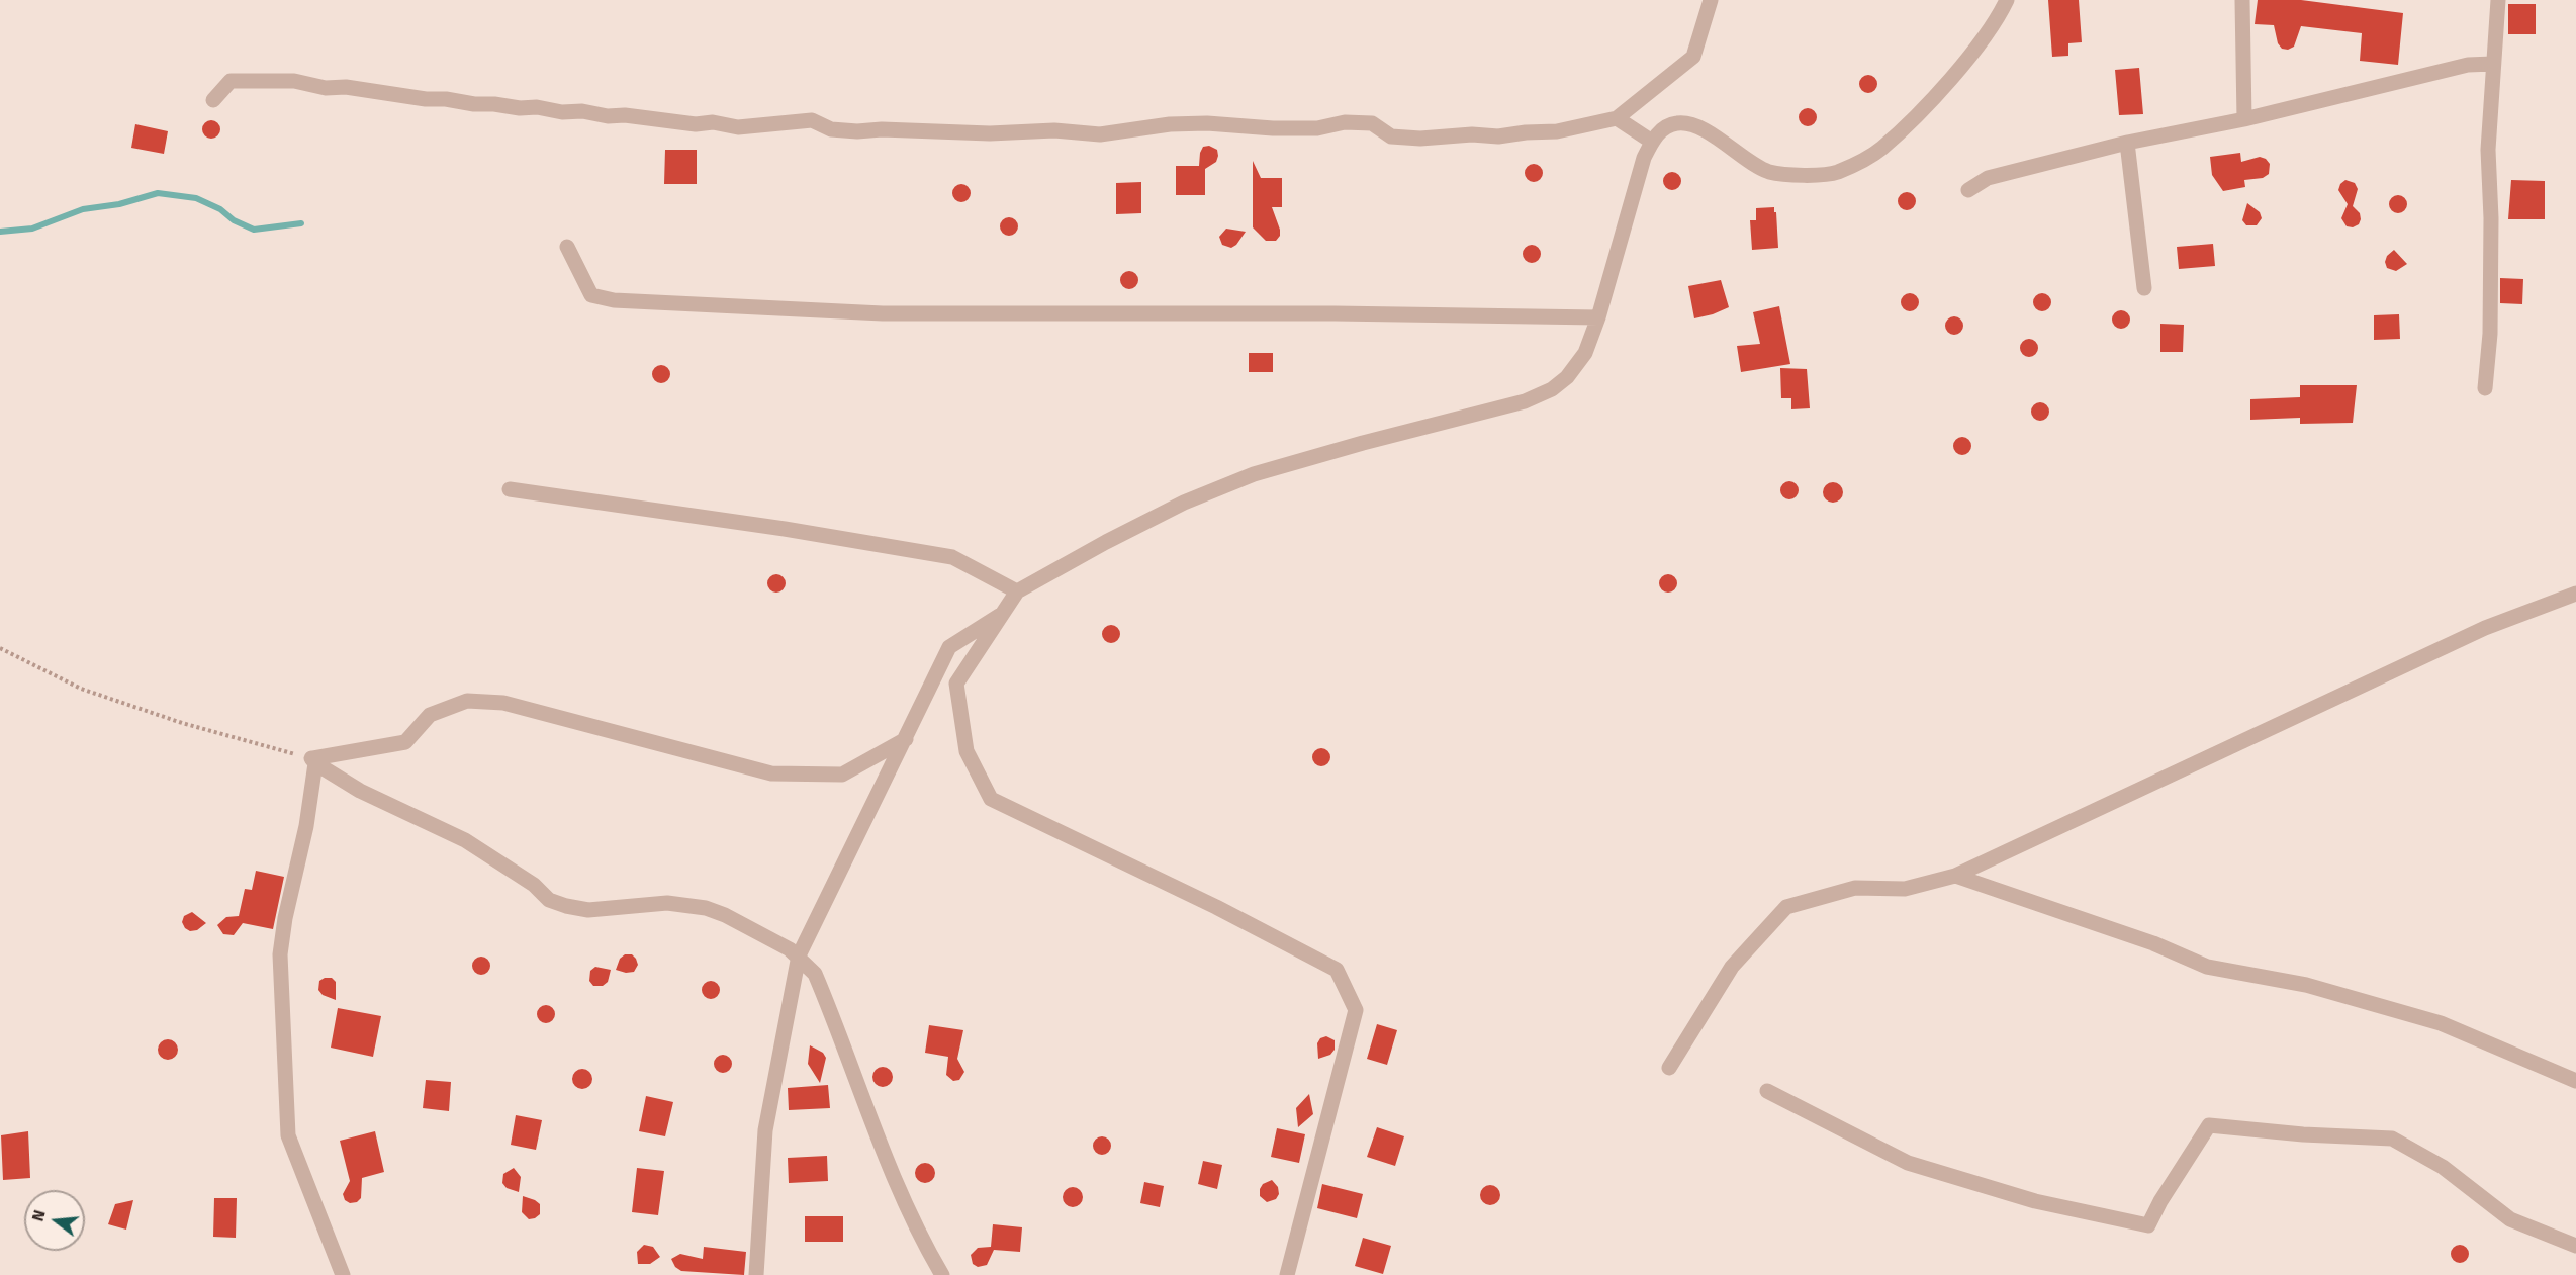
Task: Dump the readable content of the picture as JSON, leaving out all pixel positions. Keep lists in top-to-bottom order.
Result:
{
  "north": "left"
}
